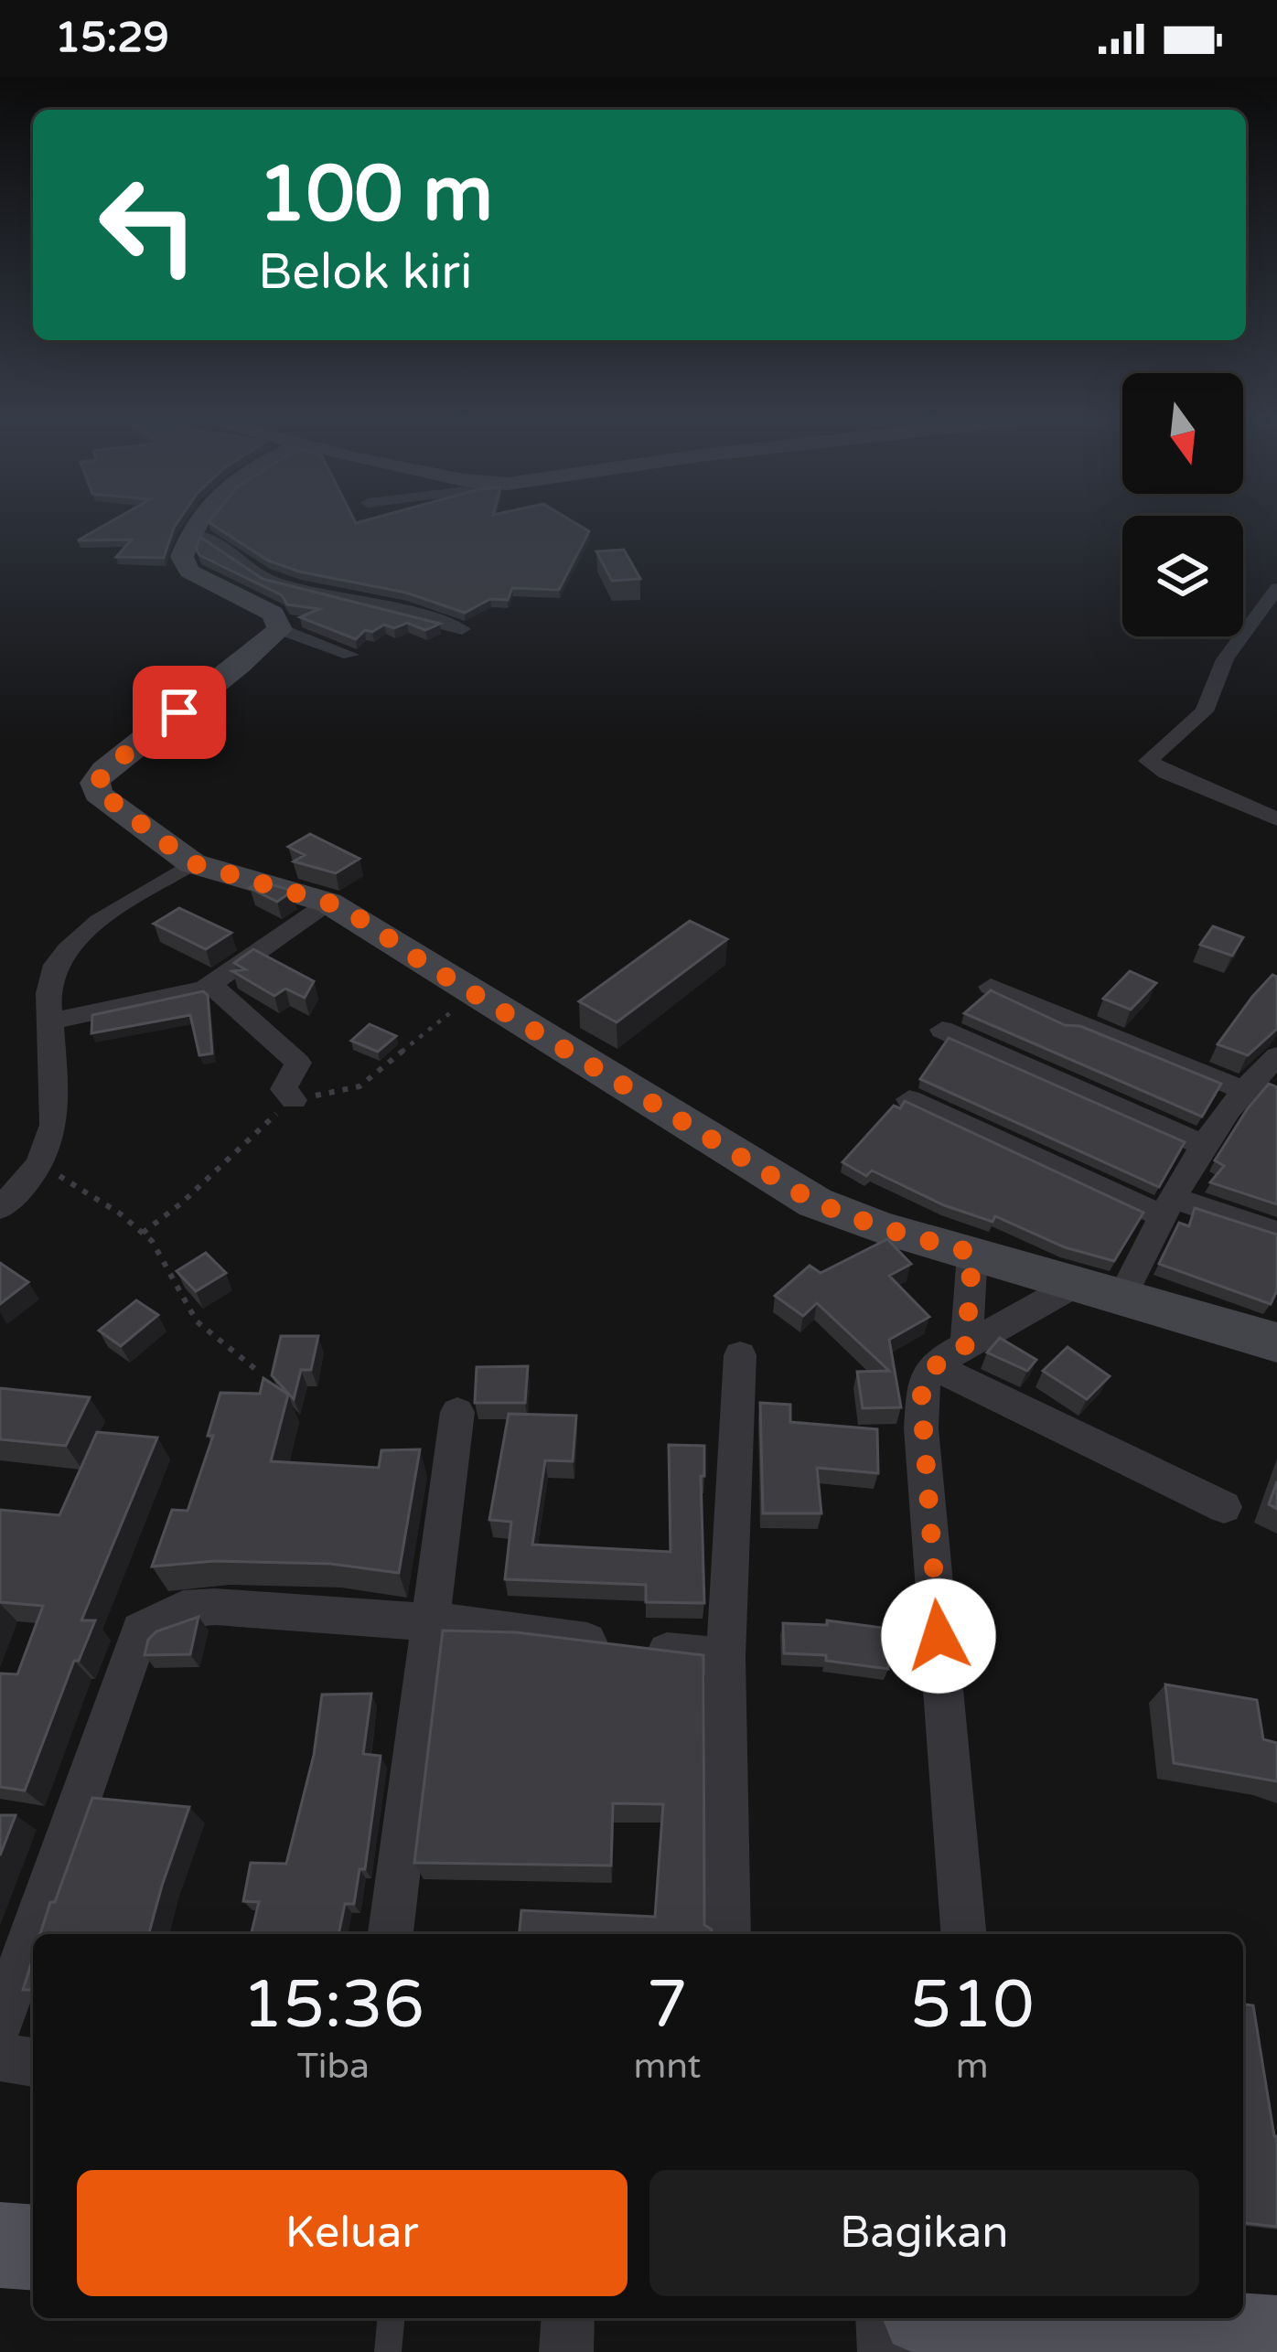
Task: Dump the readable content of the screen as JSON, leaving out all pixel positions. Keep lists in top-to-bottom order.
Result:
{
  "north": "bottom",
  "page": {
    "status": "15:29",
    "turn": ["100 m", "Belok kiri"],
    "eta": [
      "15:36",
      "Tiba",
      "7",
      "mnt",
      "510",
      "m"
    ],
    "buttons": ["Keluar", "Bagikan"]
  }
}
